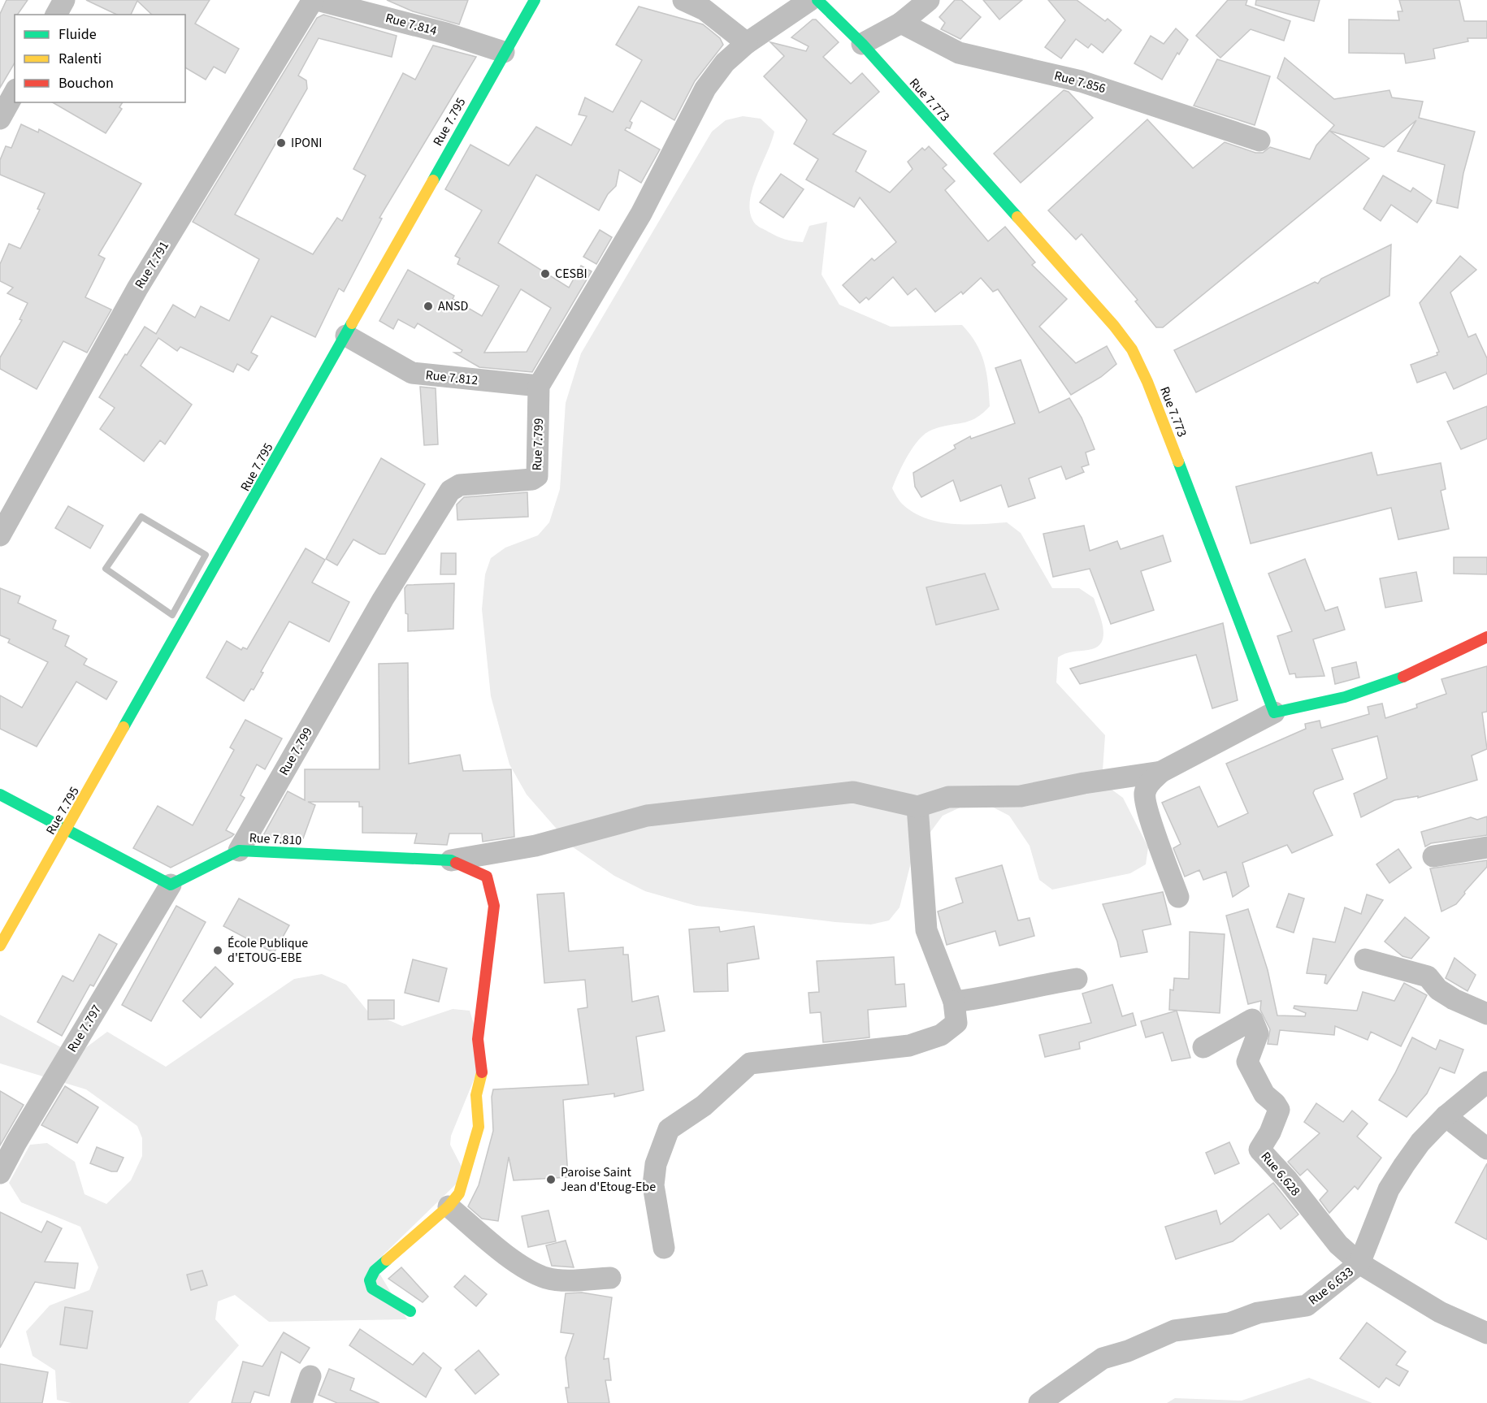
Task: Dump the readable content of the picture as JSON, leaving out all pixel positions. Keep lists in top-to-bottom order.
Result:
{
  "streets": {
    "street": [
      "Rue 7.814",
      "Rue 7.856",
      "Rue 7.773",
      "Rue 7.795",
      "Rue 7.791",
      "Rue 7.812",
      "Rue 7.799",
      "Rue 7.810",
      "Rue 7.797",
      "Rue 6.628",
      "Rue 6.633"
    ]
  },
  "crossings": [
    ["Rue 7.814", "Rue 7.795"],
    ["Rue 7.795", "Rue 7.812"],
    ["Rue 7.812", "Rue 7.799"],
    ["Rue 7.799", "Rue 7.810"],
    ["Rue 7.810", "Rue 7.797"],
    ["Rue 6.628", "Rue 6.633"]
  ],
  "places": [
    "IPONI",
    "CESBI",
    "ANSD",
    "École Publique d'ETOUG-EBE",
    "Paroise Saint Jean d'Etoug-Ebe"
  ],
  "legend": ["Fluide", "Ralenti", "Bouchon"]
}
